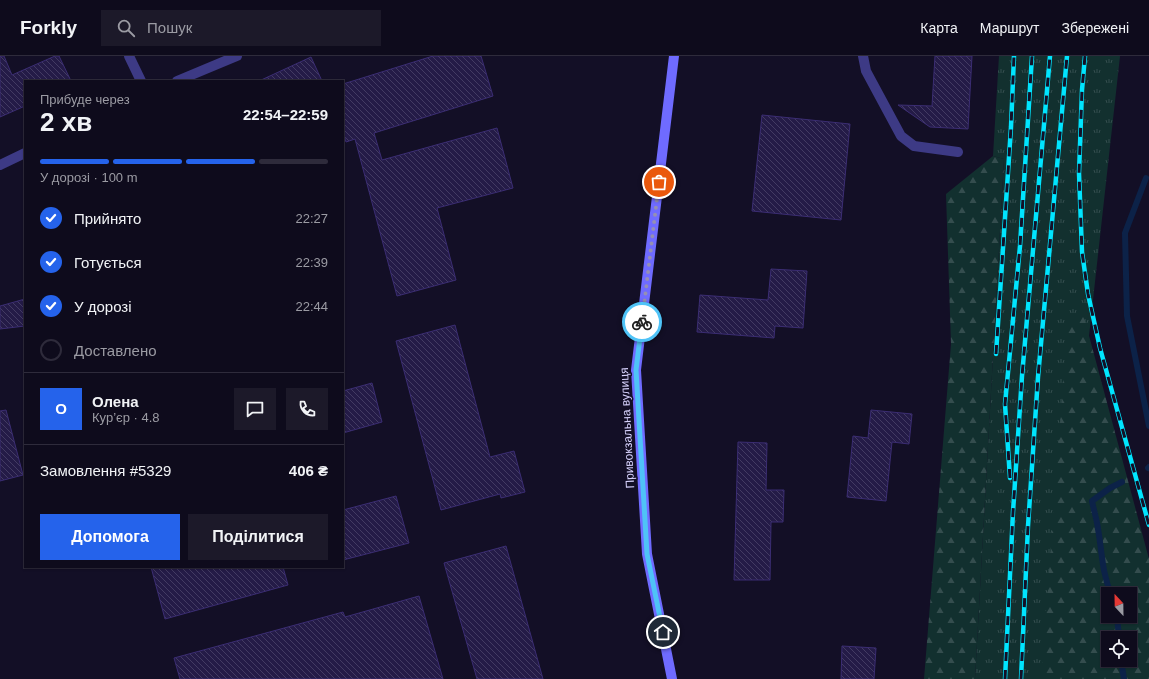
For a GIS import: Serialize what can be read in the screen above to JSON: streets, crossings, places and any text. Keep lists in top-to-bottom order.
{
  "streets": {
    "main road": ["Привокзальна вулиця"]
  },
  "north": "top",
  "page": {
    "header": "Forkly",
    "search": "Пошук",
    "nav": ["Карта", "Маршрут", "Збережені"],
    "heading": ["2 хв", "Прибуде через", "22:54–22:59"],
    "panel": [
      "Олена",
      "Кур’єр · 4.8",
      "Замовлення #5329",
      "406 ₴"
    ],
    "bar": "У дорозі · 100 m",
    "list": [
      ["Прийнято", "22:27"],
      ["Готується", "22:39"],
      ["У дорозі", "22:44"],
      "Доставлено"
    ],
    "round": "О",
    "buttons": ["Допомога", "Поділитися"]
  }
}
